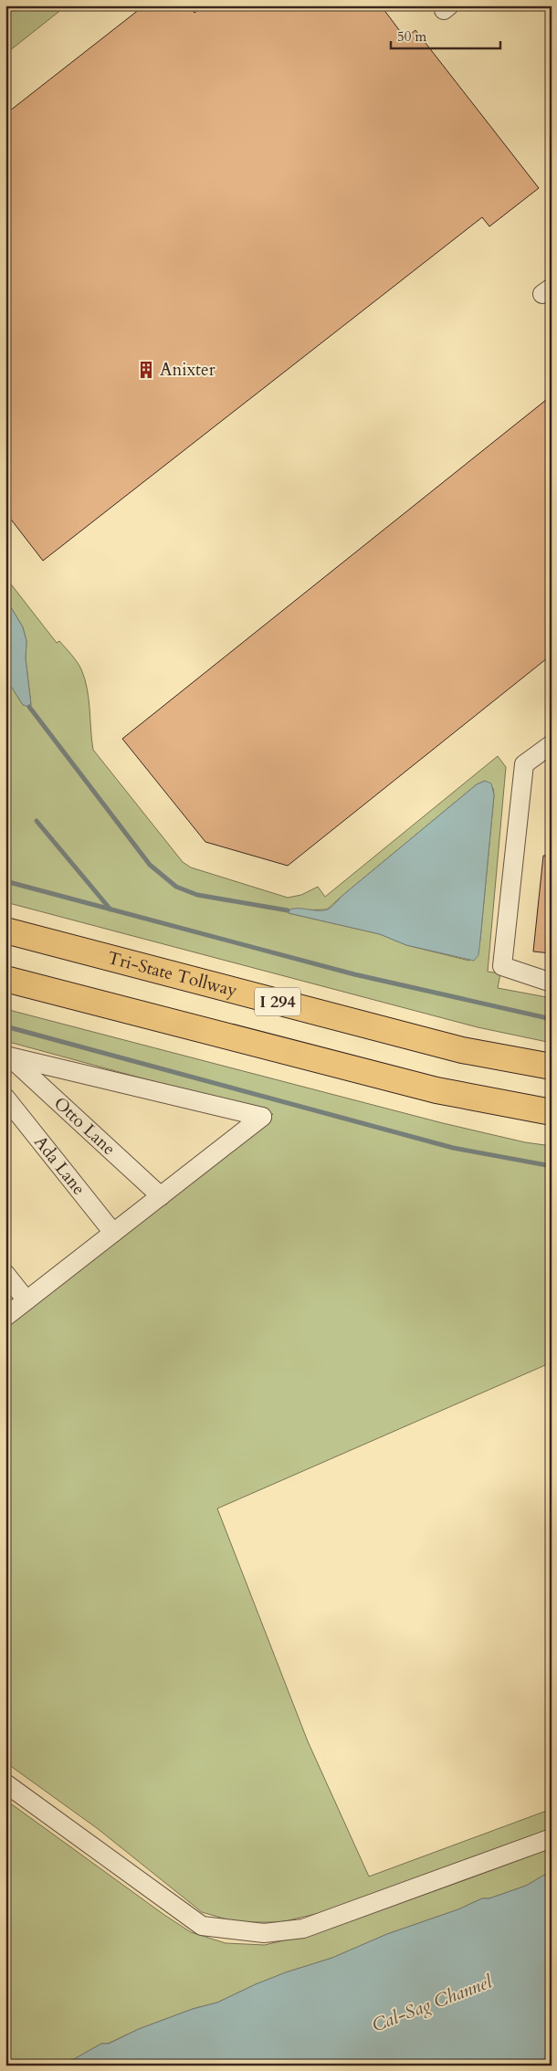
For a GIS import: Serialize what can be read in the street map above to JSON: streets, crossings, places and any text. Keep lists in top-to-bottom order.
{
  "streets": {
    "highway": ["Tri-State Tollway", "I 294"],
    "lane": ["Otto Lane", "Ada Lane"]
  },
  "water": ["Cal-Sag Channel"],
  "places": {
    "building": ["Anixter"]
  },
  "scale_bar": "50 m"
}
